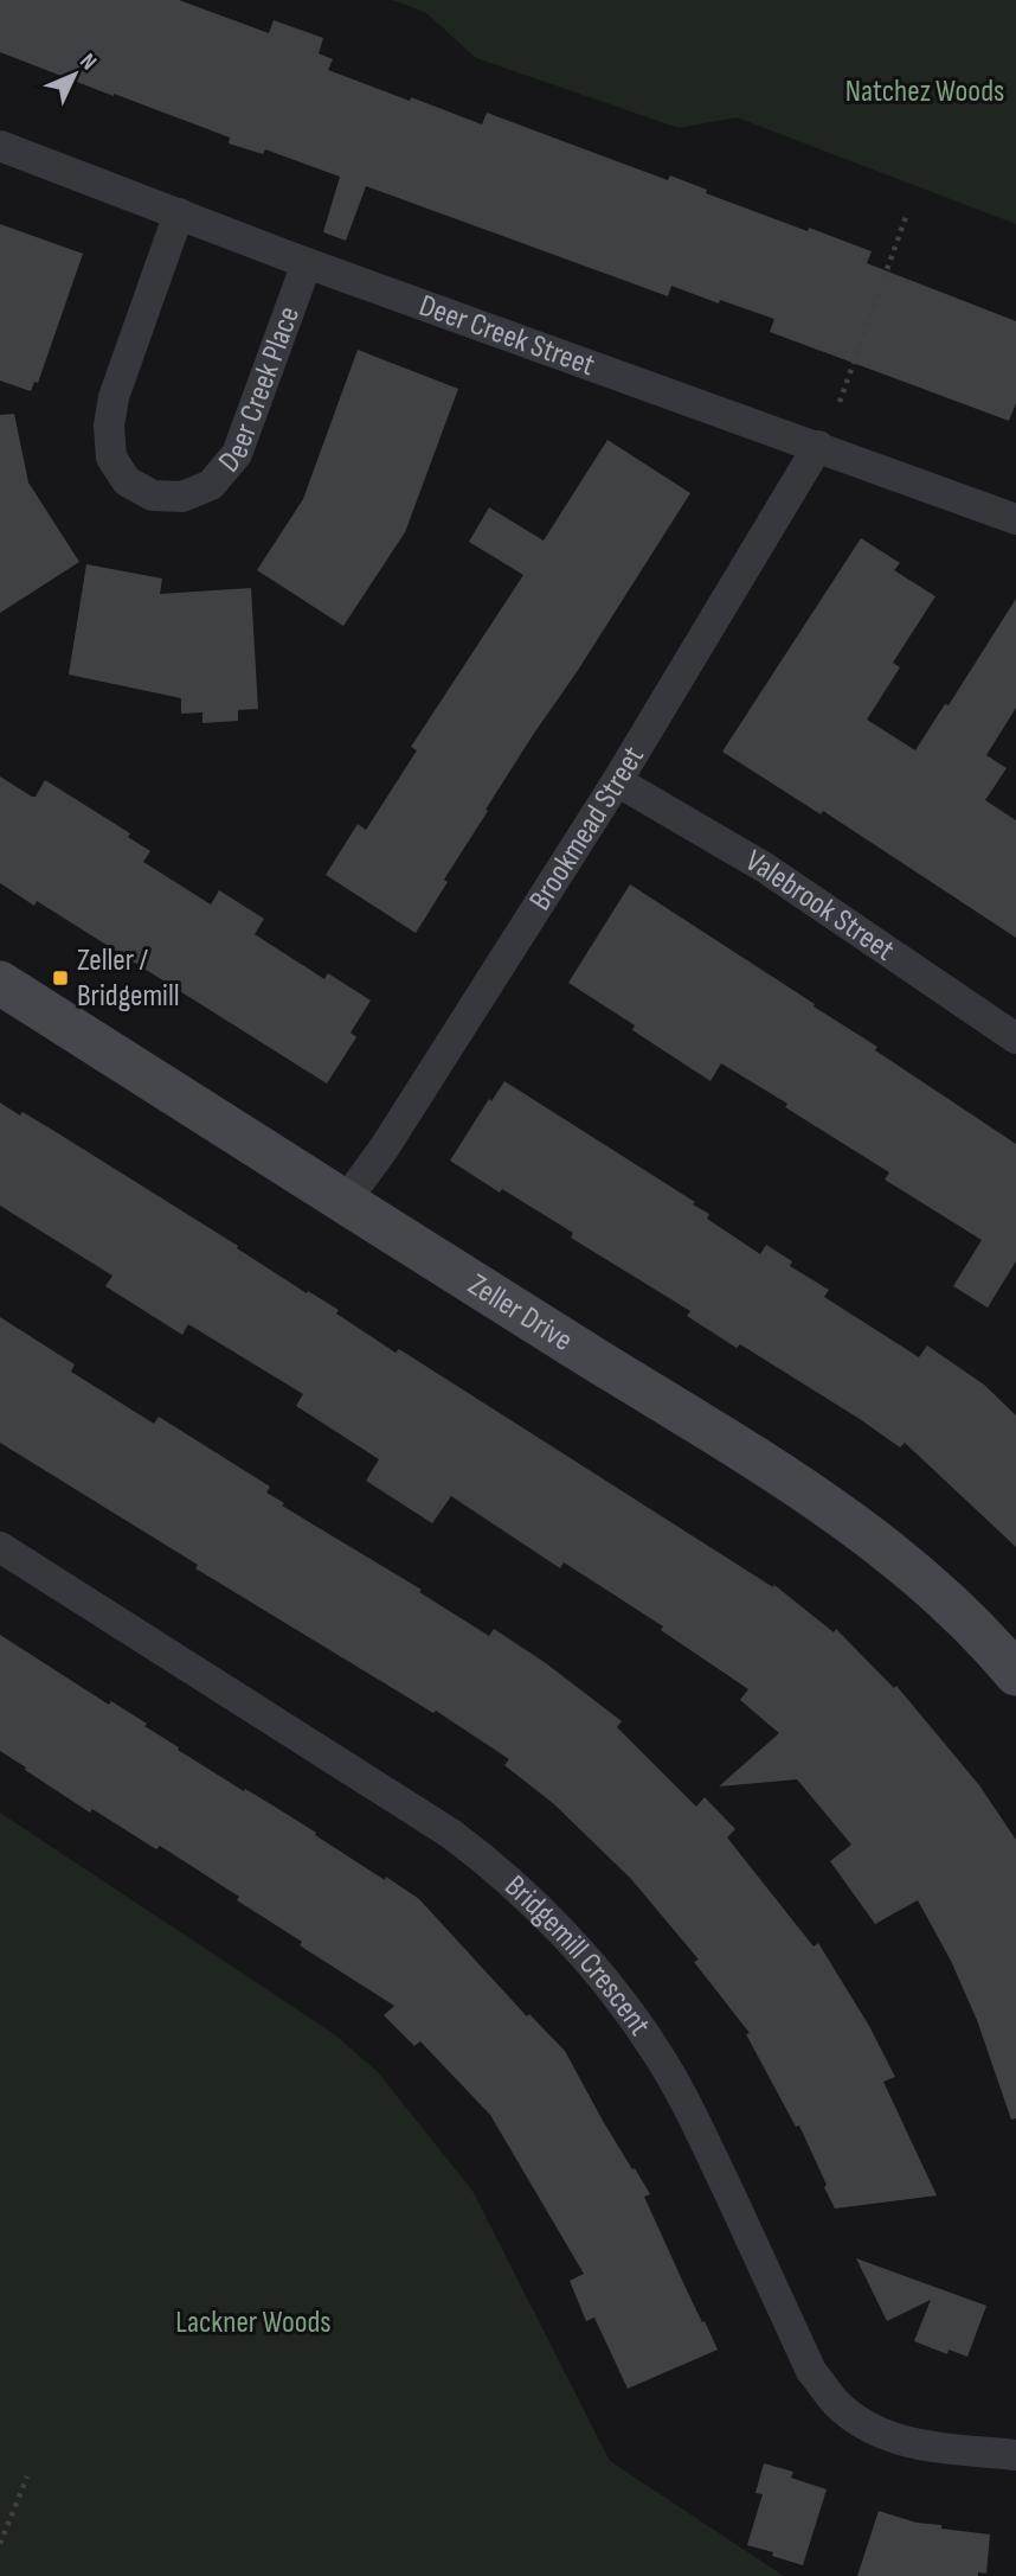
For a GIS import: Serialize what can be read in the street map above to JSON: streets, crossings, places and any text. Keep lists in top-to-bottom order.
{
  "streets": {
    "street": [
      "Deer Creek Street",
      "Deer Creek Place",
      "Brookmead Street",
      "Valebrook Street",
      "Zeller Drive",
      "Bridgemill Crescent"
    ]
  },
  "crossings": [
    ["Deer Creek Street", "Deer Creek Place"],
    ["Deer Creek Street", "Brookmead Street"],
    ["Brookmead Street", "Valebrook Street"],
    ["Brookmead Street", "Zeller Drive"]
  ],
  "parks": ["Natchez Woods", "Lackner Woods"],
  "places": {
    "transit": ["Zeller / Bridgemill"]
  },
  "north": "top right"
}
